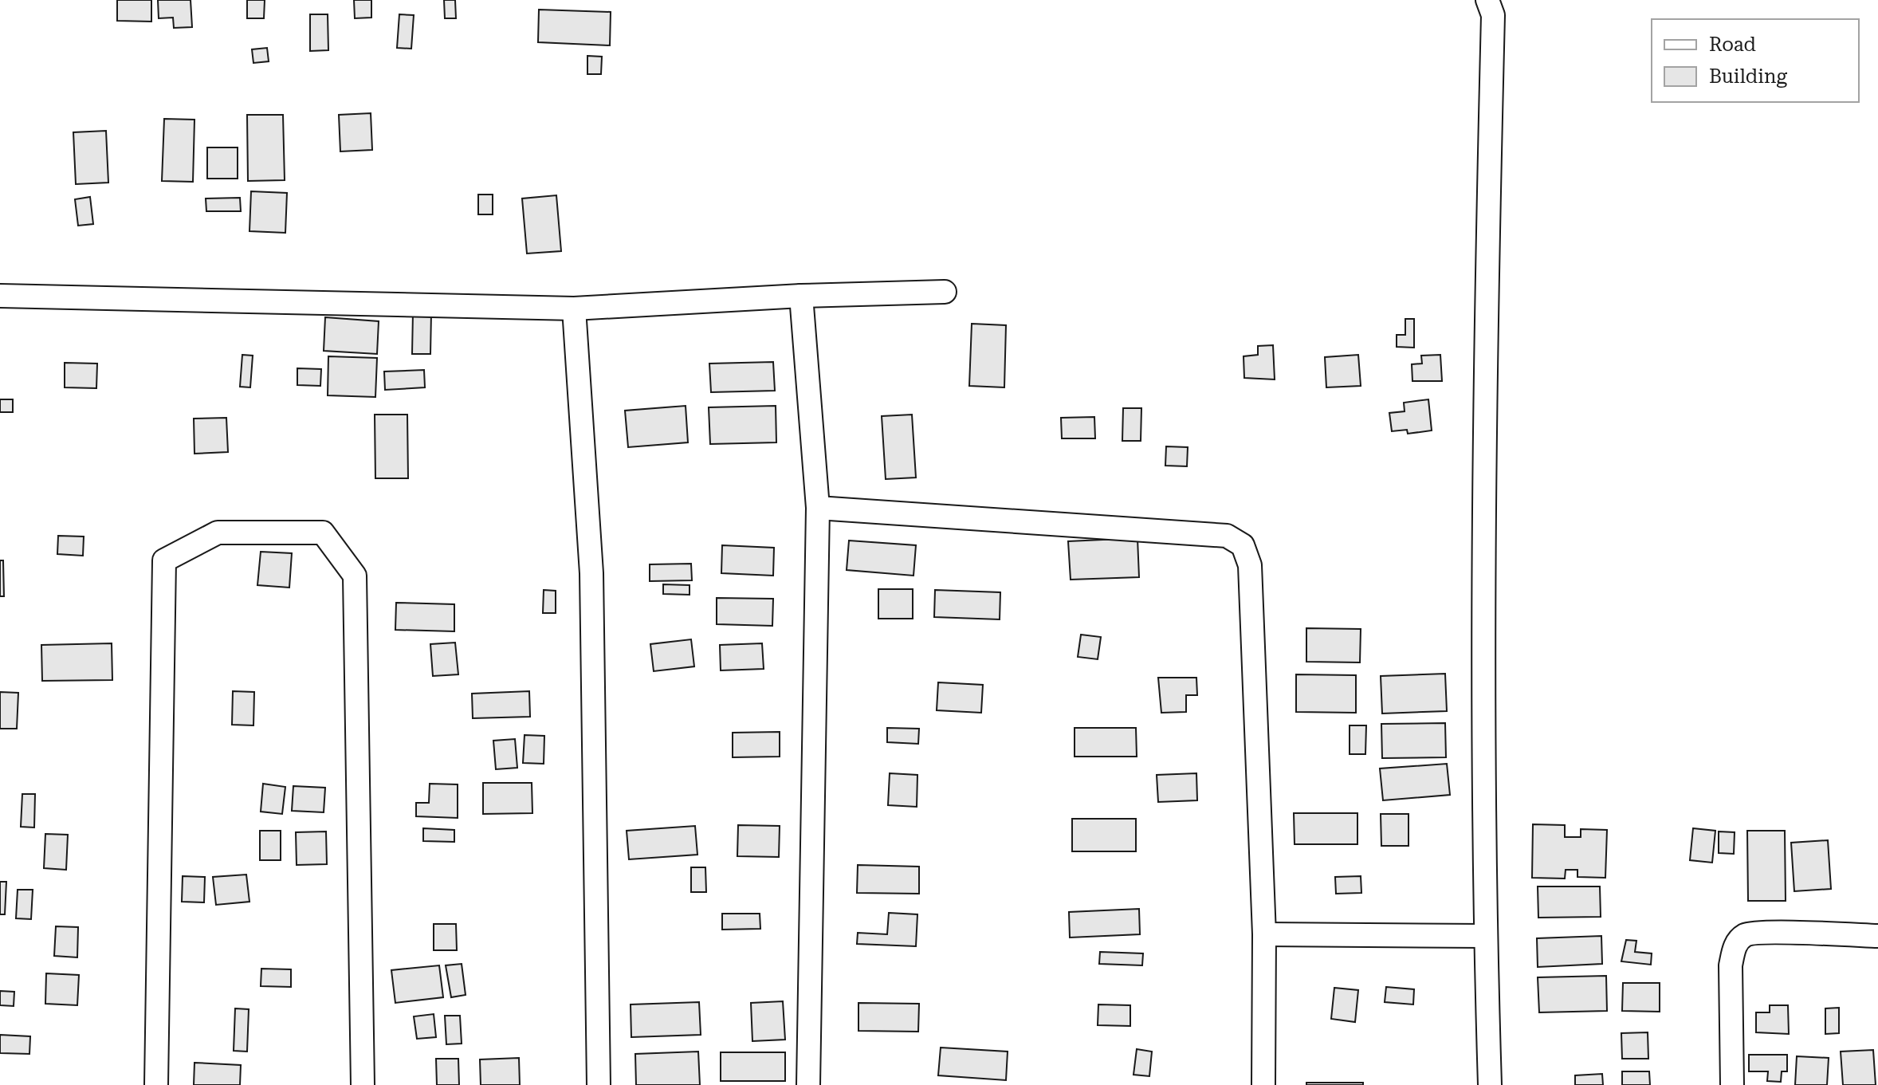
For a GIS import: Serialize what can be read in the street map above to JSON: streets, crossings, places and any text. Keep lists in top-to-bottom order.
{
  "legend": ["Road", "Building"]
}
